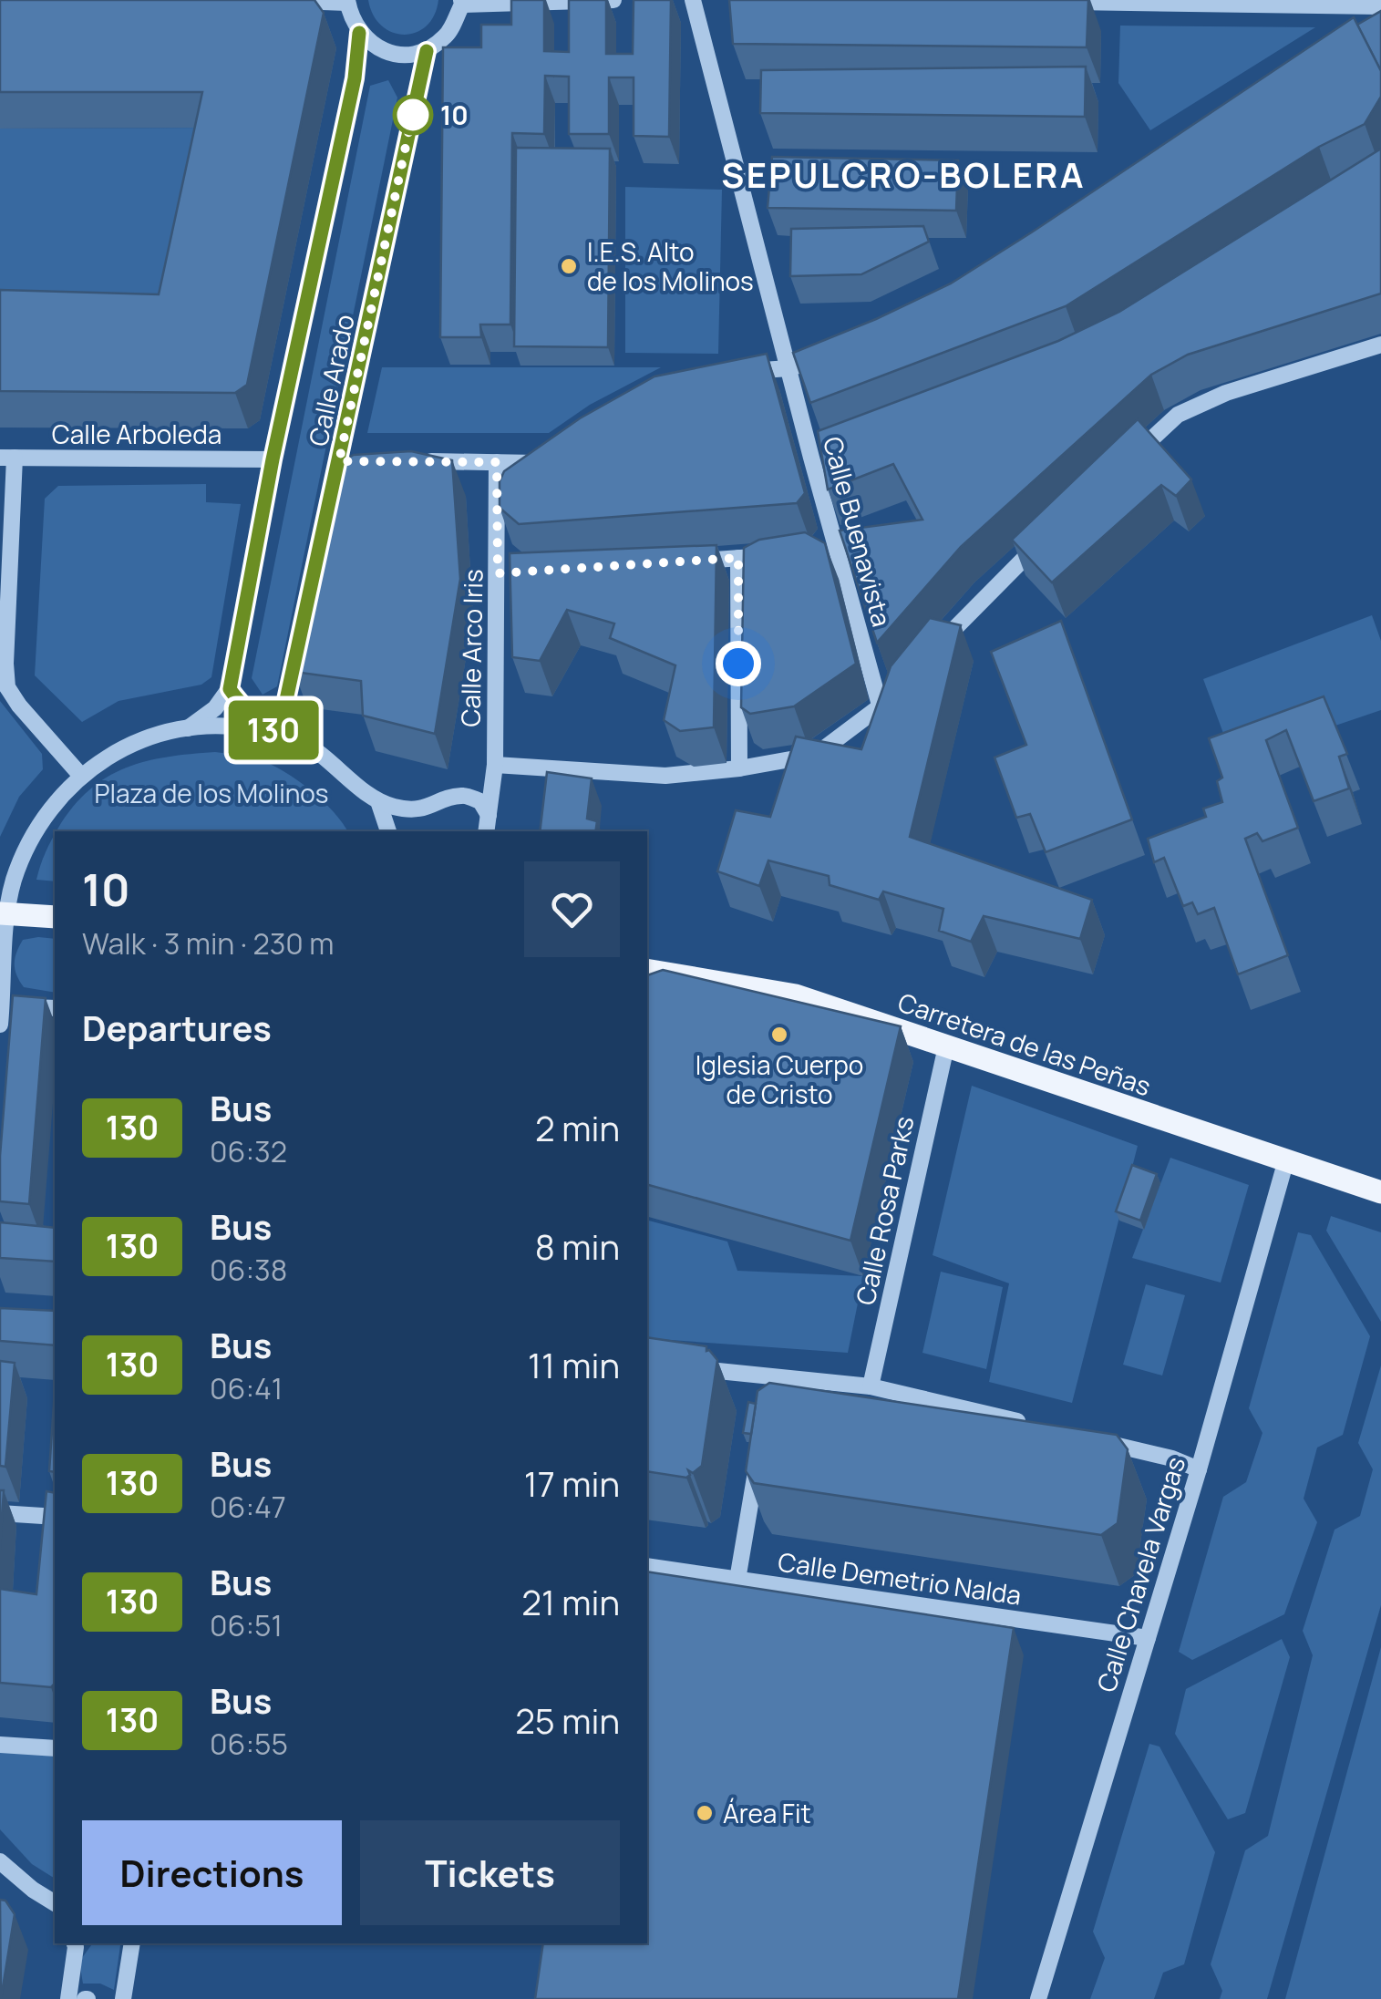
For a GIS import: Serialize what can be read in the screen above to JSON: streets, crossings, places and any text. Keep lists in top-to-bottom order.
{
  "streets": {
    "main road": ["Carretera de las Peñas"],
    "street": [
      "Calle Arado",
      "Calle Arboleda",
      "Calle Buenavista",
      "Calle Arco Iris",
      "Calle Rosa Parks",
      "Calle Chavela Vargas",
      "Calle Demetrio Nalda"
    ]
  },
  "crossings": [
    ["Calle Arado", "Calle Arboleda"],
    ["Carretera de las Peñas", "Calle Rosa Parks"],
    ["Carretera de las Peñas", "Calle Chavela Vargas"],
    ["Calle Chavela Vargas", "Calle Demetrio Nalda"]
  ],
  "districts": ["SEPULCRO-BOLERA"],
  "parks": ["Plaza de los Molinos"],
  "places": [
    "10",
    "I.E.S. Alto de los Molinos",
    "Iglesia Cuerpo de Cristo",
    "Área Fit"
  ],
  "lines": ["bus line 130"],
  "page": {
    "on_map": "130",
    "heading": [
      ["10", "Walk · 3 min · 230 m"],
      "Departures"
    ],
    "list": [
      {
        "mark": "130",
        "name": "Bus",
        "note": "06:32",
        "value": "2 min"
      },
      {
        "mark": "130",
        "name": "Bus",
        "note": "06:38",
        "value": "8 min"
      },
      {
        "mark": "130",
        "name": "Bus",
        "note": "06:41",
        "value": "11 min"
      },
      {
        "mark": "130",
        "name": "Bus",
        "note": "06:47",
        "value": "17 min"
      },
      {
        "mark": "130",
        "name": "Bus",
        "note": "06:51",
        "value": "21 min"
      },
      {
        "mark": "130",
        "name": "Bus",
        "note": "06:55",
        "value": "25 min"
      }
    ],
    "buttons": ["Directions", "Tickets"]
  }
}
